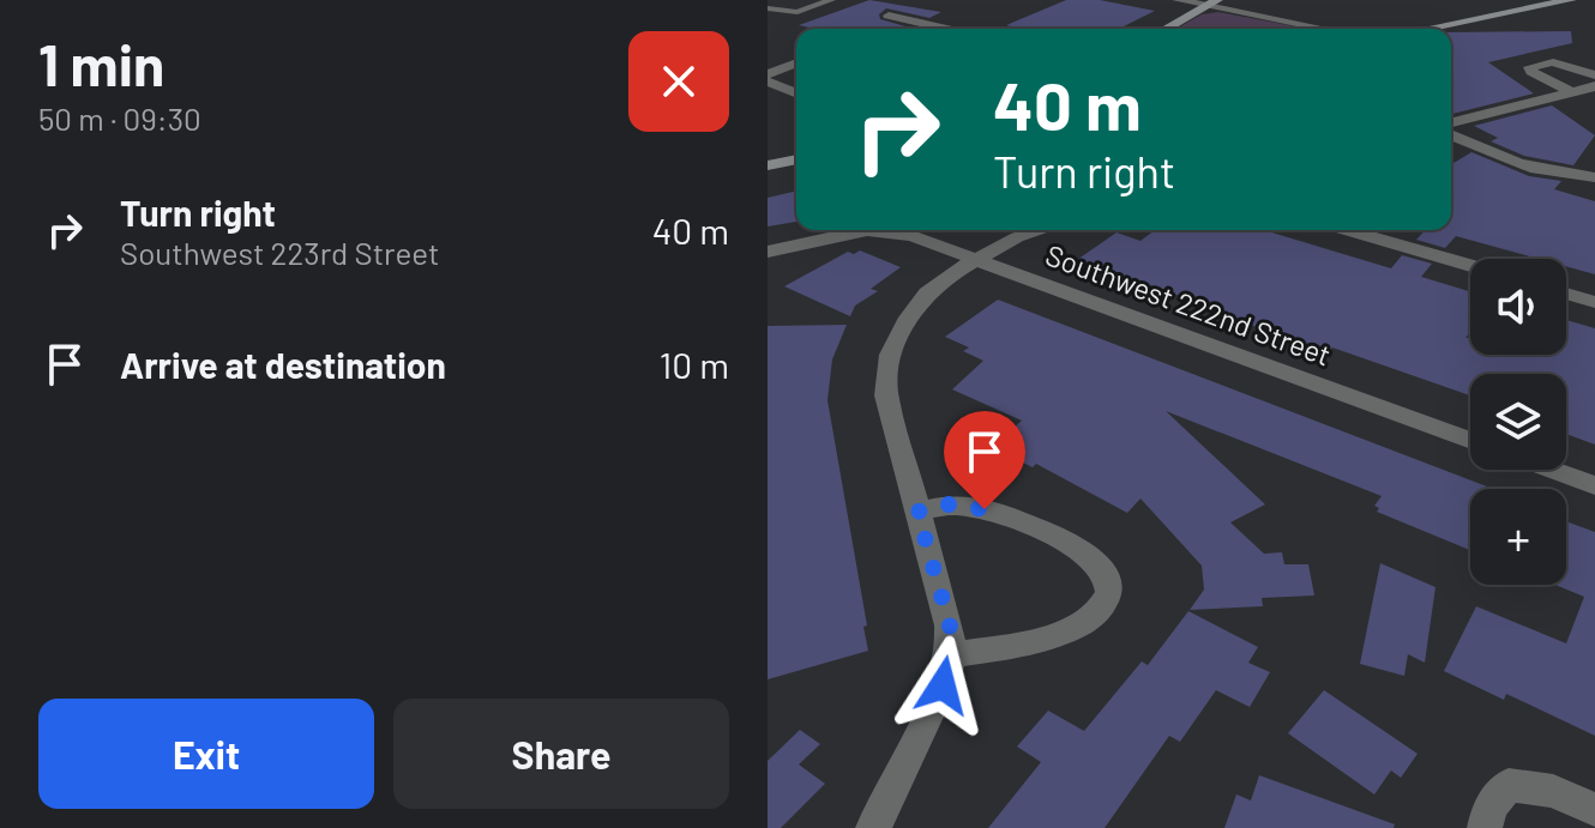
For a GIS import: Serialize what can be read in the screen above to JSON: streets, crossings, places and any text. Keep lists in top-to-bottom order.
{
  "streets": {
    "street": ["Southwest 222nd Street"]
  },
  "page": {
    "heading": ["1 min", "50 m · 09:30"],
    "turn": ["40 m", "Turn right"],
    "list": [
      {
        "name": "Turn right",
        "note": "Southwest 223rd Street",
        "value": "40 m"
      },
      {
        "name": "Arrive at destination",
        "value": "10 m"
      }
    ],
    "map_buttons": "+",
    "buttons": ["Exit", "Share"]
  }
}
